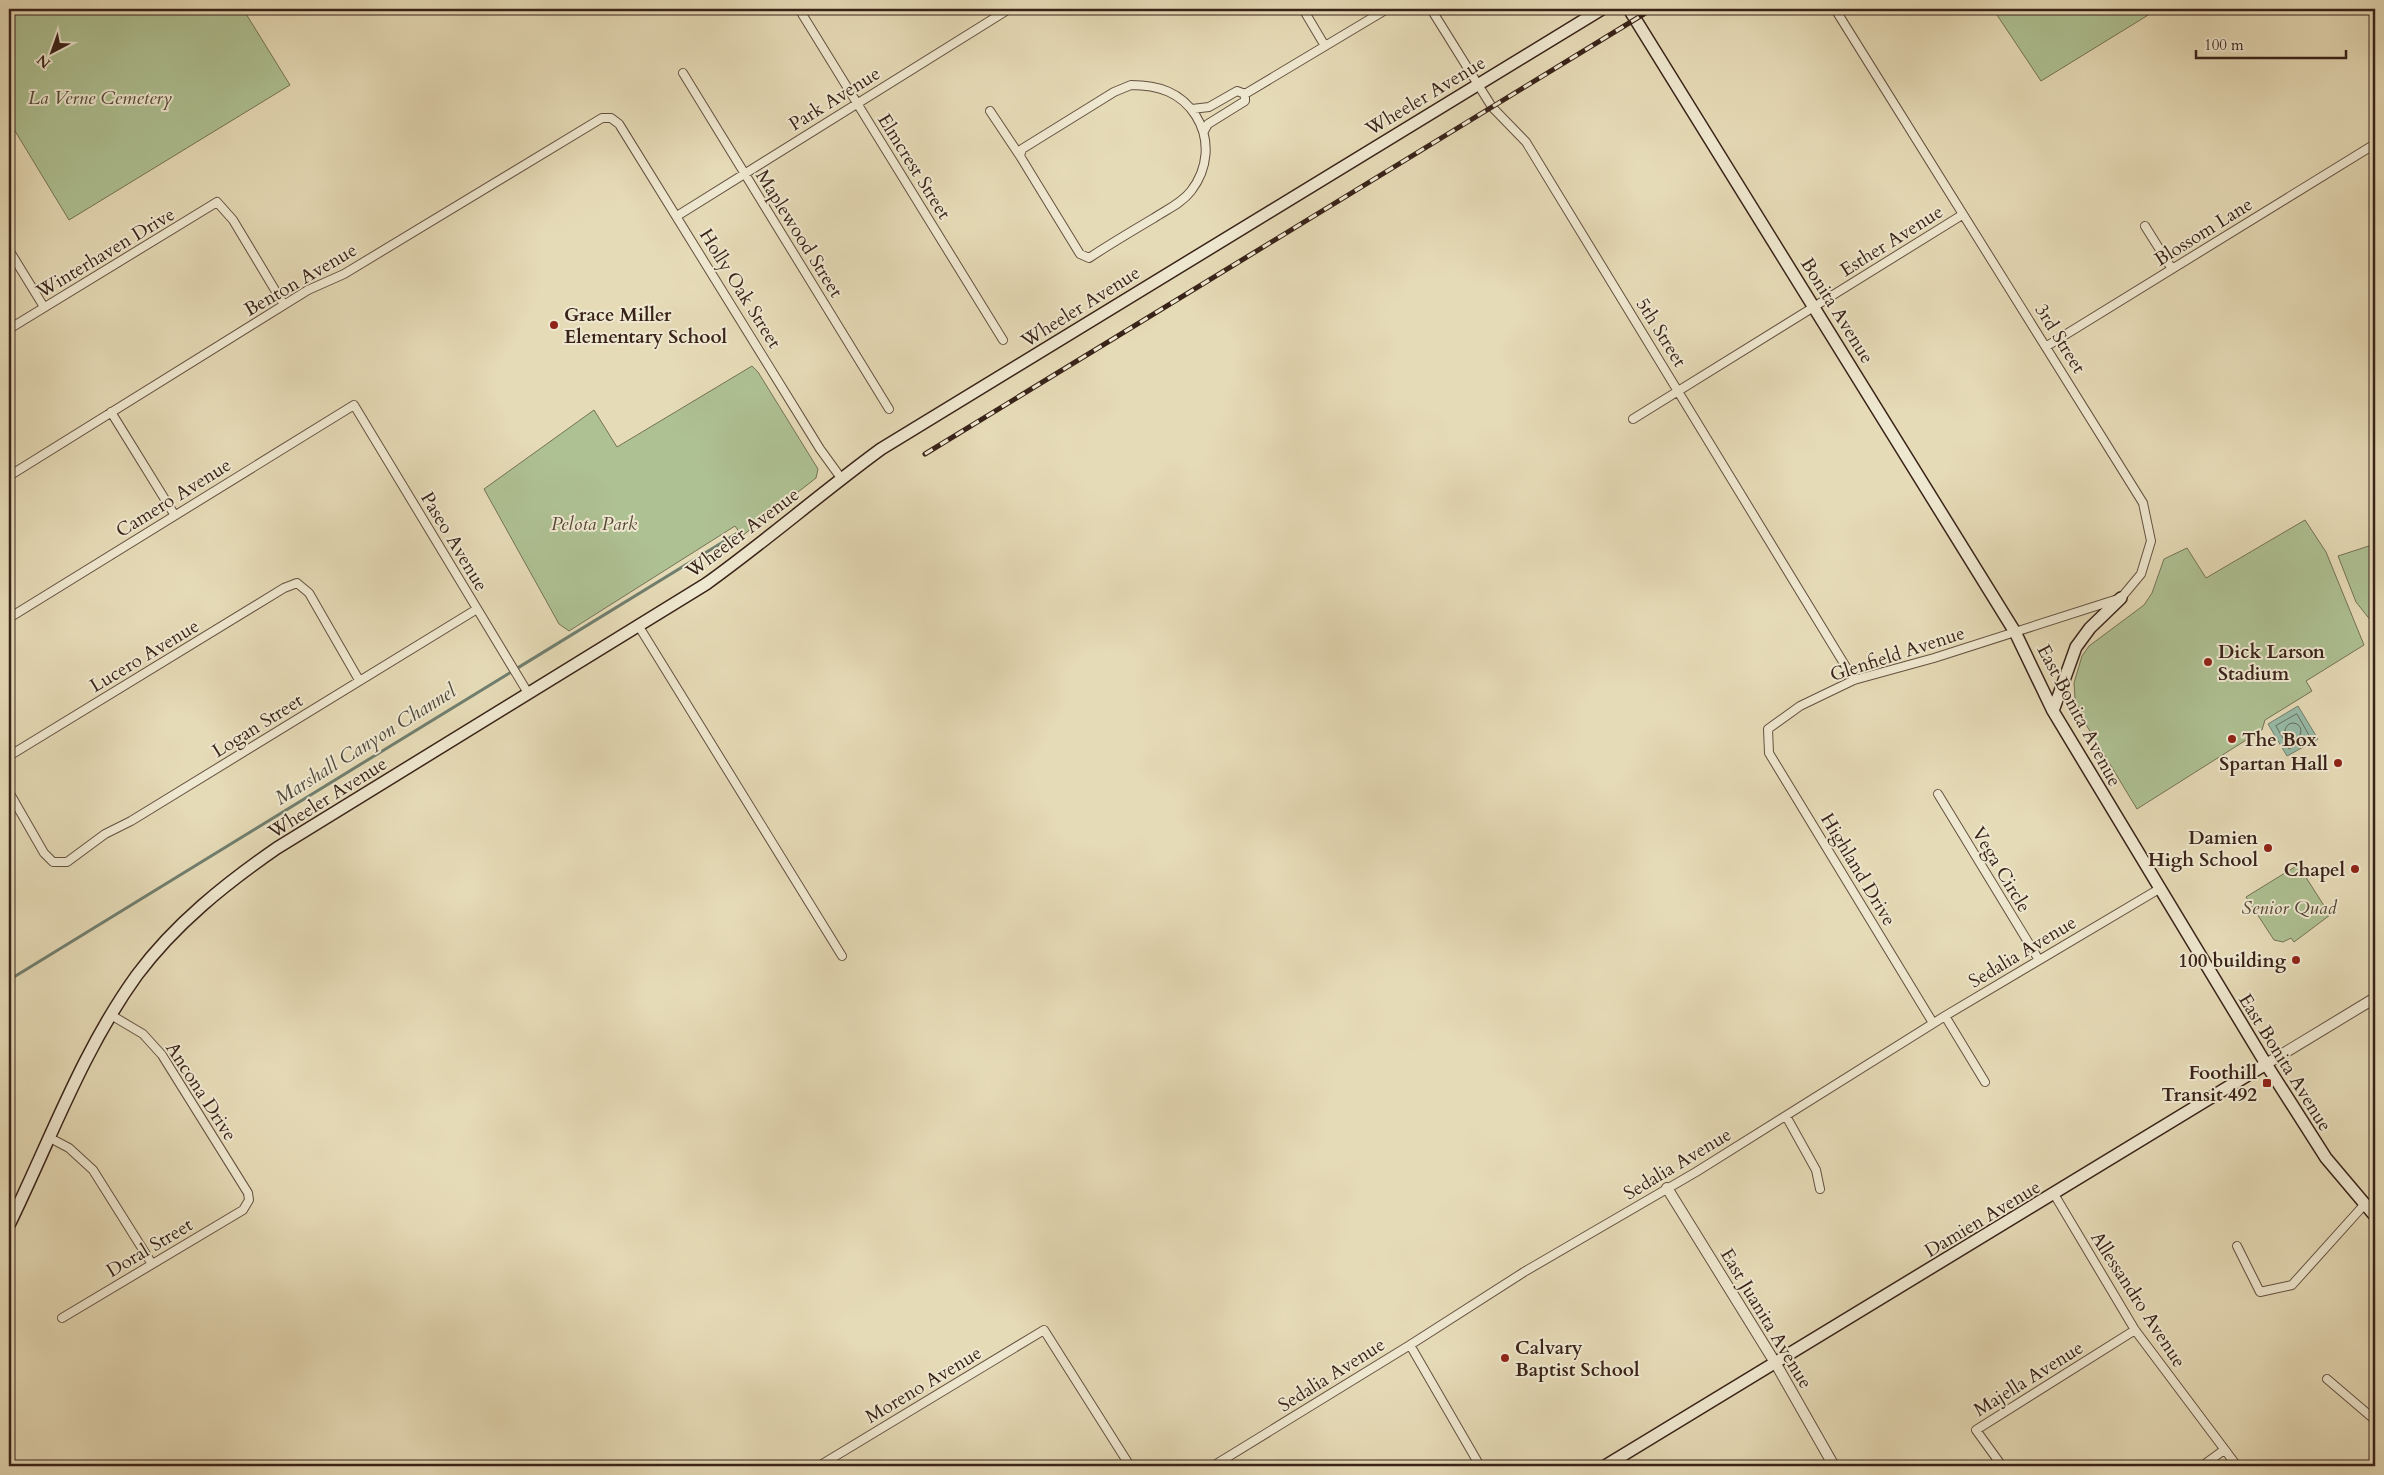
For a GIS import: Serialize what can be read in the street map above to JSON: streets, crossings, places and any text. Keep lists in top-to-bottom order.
{
  "streets": {
    "main road": [
      "Wheeler Avenue",
      "Bonita Avenue",
      "East Bonita Avenue",
      "Damien Avenue"
    ],
    "street": [
      "Park Avenue",
      "Elmcrest Street",
      "Blossom Lane",
      "Maplewood Street",
      "Esther Avenue",
      "Winterhaven Drive",
      "Benton Avenue",
      "Holly Oak Street",
      "5th Street",
      "3rd Street",
      "Camero Avenue",
      "Paseo Avenue",
      "Glenfield Avenue",
      "Lucero Avenue",
      "Logan Street",
      "Highland Drive",
      "Vega Circle",
      "Sedalia Avenue",
      "Ancona Drive",
      "Doral Street",
      "Allessandro Avenue",
      "East Juanita Avenue",
      "Majella Avenue",
      "Moreno Avenue"
    ]
  },
  "crossings": [
    ["Wheeler Avenue", "Holly Oak Street"],
    ["Wheeler Avenue", "5th Street"],
    ["Wheeler Avenue", "Paseo Avenue"],
    ["Wheeler Avenue", "Ancona Drive"],
    ["Park Avenue", "Elmcrest Street"],
    ["Park Avenue", "Maplewood Street"],
    ["Park Avenue", "Holly Oak Street"],
    ["Blossom Lane", "3rd Street"],
    ["Esther Avenue", "Bonita Avenue"],
    ["Esther Avenue", "5th Street"],
    ["Esther Avenue", "3rd Street"],
    ["Winterhaven Drive", "Benton Avenue"],
    ["Benton Avenue", "Holly Oak Street"],
    ["Bonita Avenue", "Glenfield Avenue"],
    ["Bonita Avenue", "East Bonita Avenue"],
    ["5th Street", "Glenfield Avenue"],
    ["Camero Avenue", "Paseo Avenue"],
    ["Paseo Avenue", "Logan Street"],
    ["Glenfield Avenue", "East Bonita Avenue"],
    ["Glenfield Avenue", "Highland Drive"],
    ["Lucero Avenue", "Logan Street"],
    ["East Bonita Avenue", "Sedalia Avenue"],
    ["East Bonita Avenue", "Damien Avenue"],
    ["Highland Drive", "Sedalia Avenue"],
    ["Vega Circle", "Sedalia Avenue"],
    ["Sedalia Avenue", "East Juanita Avenue"],
    ["Ancona Drive", "Doral Street"],
    ["Damien Avenue", "Allessandro Avenue"],
    ["Damien Avenue", "East Juanita Avenue"],
    ["Allessandro Avenue", "Majella Avenue"]
  ],
  "water": ["Marshall Canyon Channel"],
  "parks": ["La Verne Cemetery", "Pelota Park", "Senior Quad"],
  "places": {
    "other": [
      "Grace Miller Elementary School",
      "Dick Larson Stadium",
      "The Box",
      "Spartan Hall",
      "Damien High School",
      "Chapel",
      "100 building",
      "Calvary Baptist School"
    ],
    "transit": ["Foothill Transit 492"]
  },
  "scale_bar": "100 m",
  "north": "bottom left"
}
